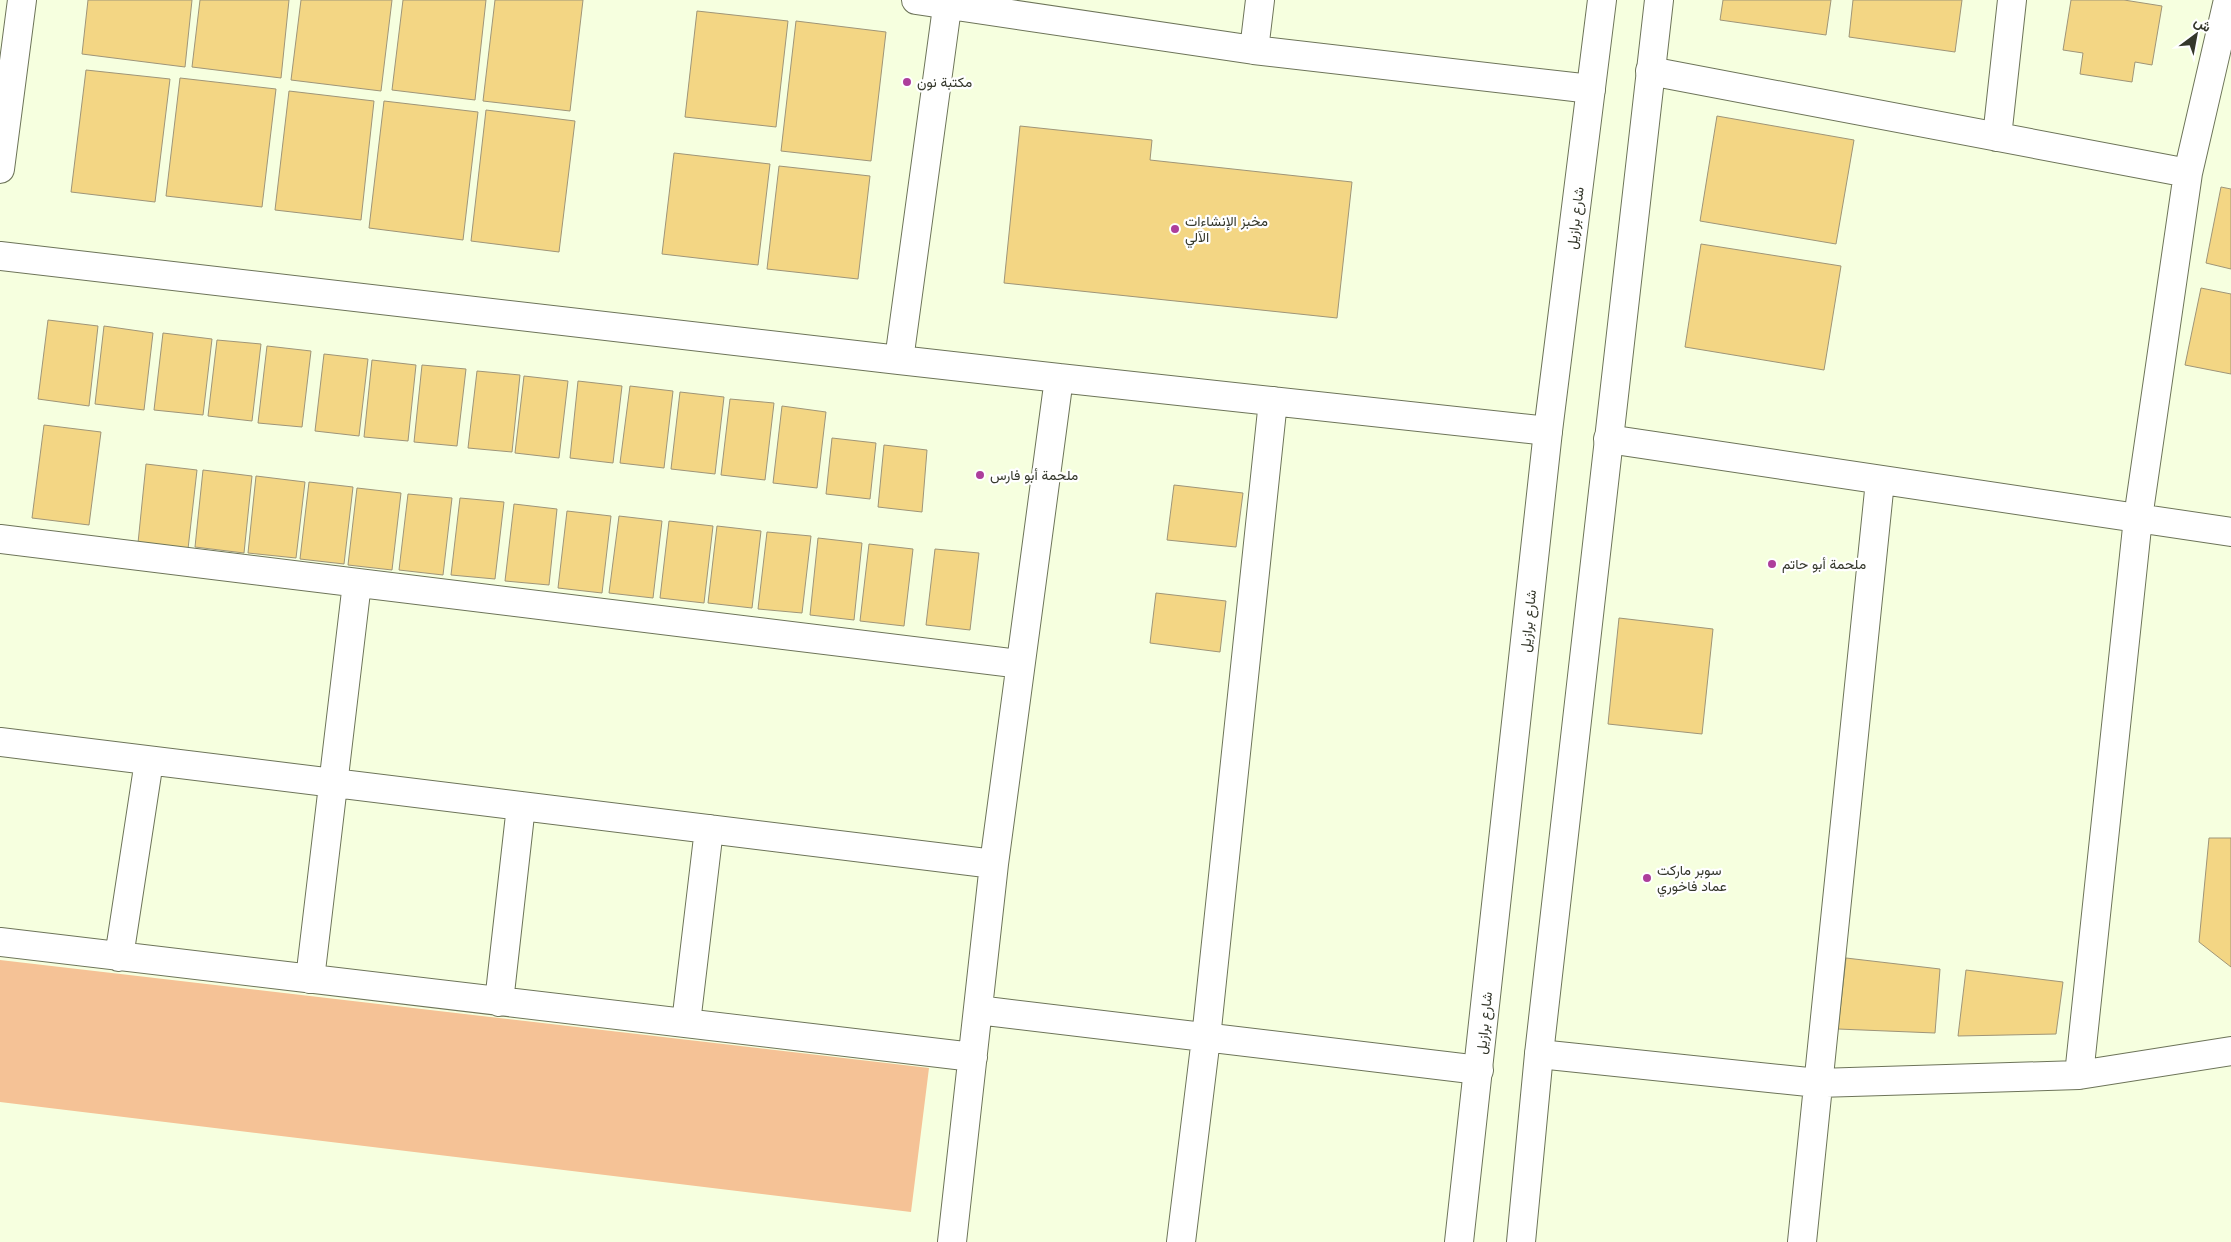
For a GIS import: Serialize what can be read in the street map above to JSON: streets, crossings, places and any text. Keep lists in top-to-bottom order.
{
  "streets": {
    "main road": ["شارع برازيل"]
  },
  "places": [
    "مكتبة نون",
    "مخبز الإنشاءات الآلي",
    "ملحمة أبو فارس",
    "ملحمة أبو حاتم",
    "سوبر ماركت عماد فاخوري"
  ],
  "north": "top right"
}
